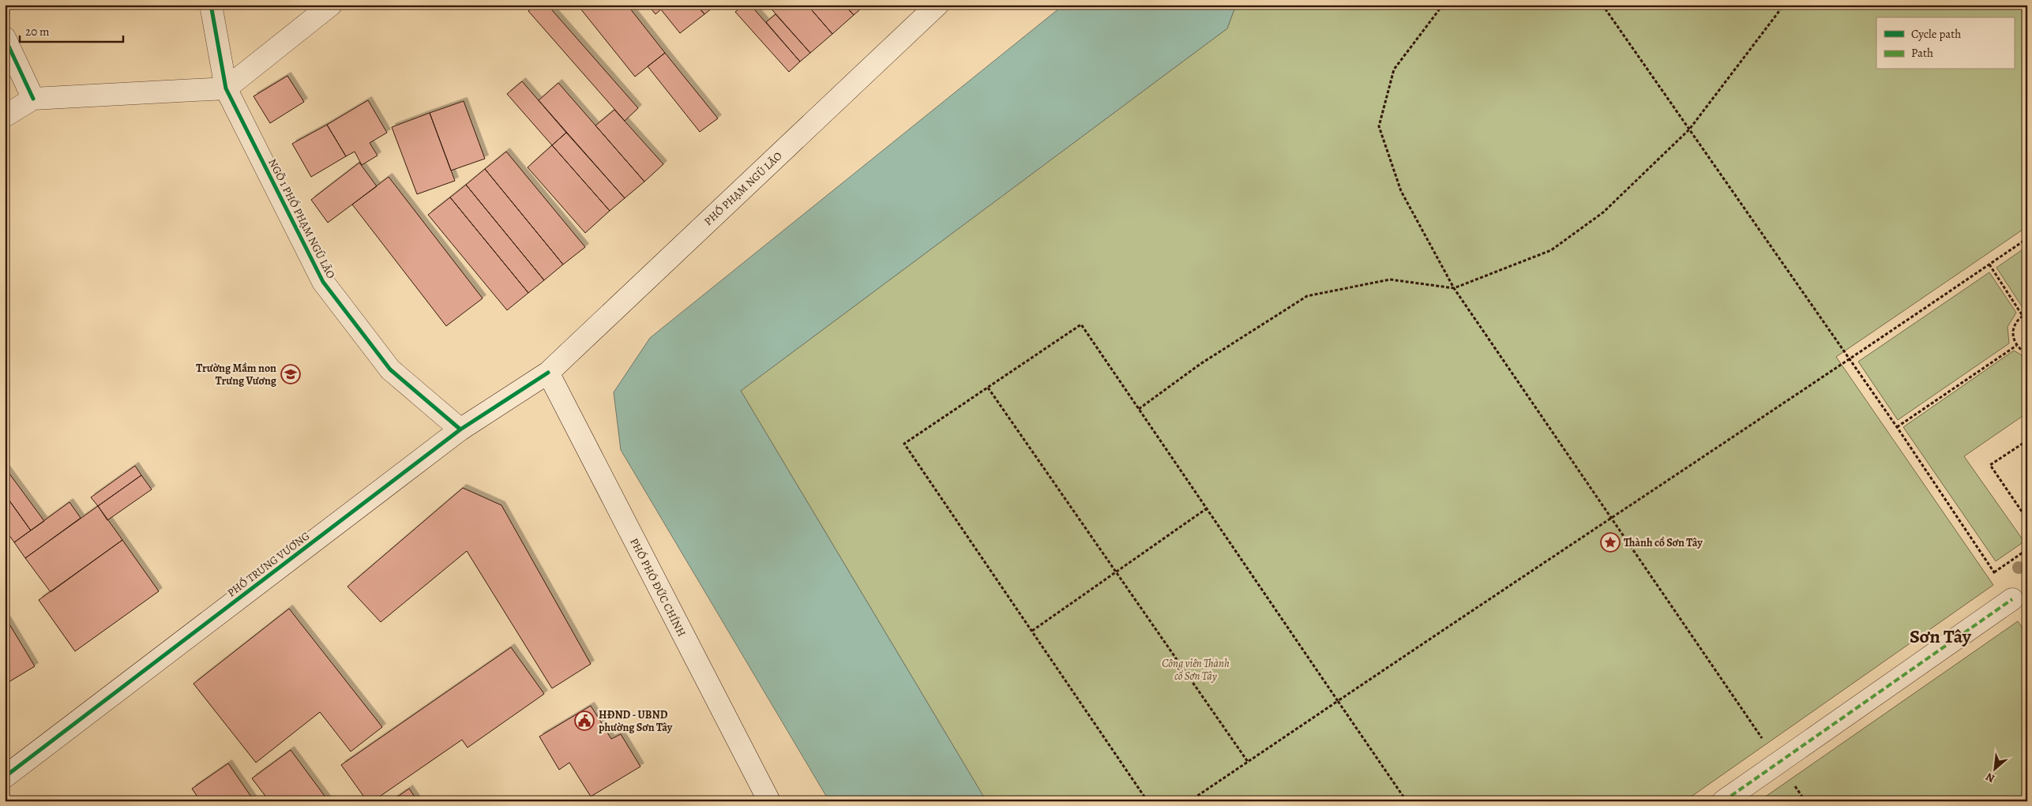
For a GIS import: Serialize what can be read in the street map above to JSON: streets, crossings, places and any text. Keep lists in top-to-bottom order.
{
  "streets": {
    "street": [
      "PHỐ PHẠM NGŨ LÃO",
      "NGÕ 1 PHỐ PHẠM NGŨ LÃO",
      "PHỐ TRƯNG VƯƠNG",
      "PHỐ PHÓ ĐỨC CHÍNH"
    ]
  },
  "crossings": [
    ["PHỐ PHẠM NGŨ LÃO", "PHỐ TRƯNG VƯƠNG"],
    ["PHỐ PHẠM NGŨ LÃO", "PHỐ PHÓ ĐỨC CHÍNH"],
    ["NGÕ 1 PHỐ PHẠM NGŨ LÃO", "PHỐ TRƯNG VƯƠNG"],
    ["PHỐ TRƯNG VƯƠNG", "PHỐ PHÓ ĐỨC CHÍNH"]
  ],
  "districts": ["Sơn Tây"],
  "parks": ["Công viên Thành cổ Sơn Tây"],
  "places": {
    "school or university": ["Trường Mầm non Trưng Vương"],
    "place": ["Thành cổ Sơn Tây"],
    "public building": ["HĐND - UBND phường Sơn Tây"]
  },
  "legend": ["Cycle path", "Path"],
  "scale_bar": "20 m",
  "north": "bottom left"
}
